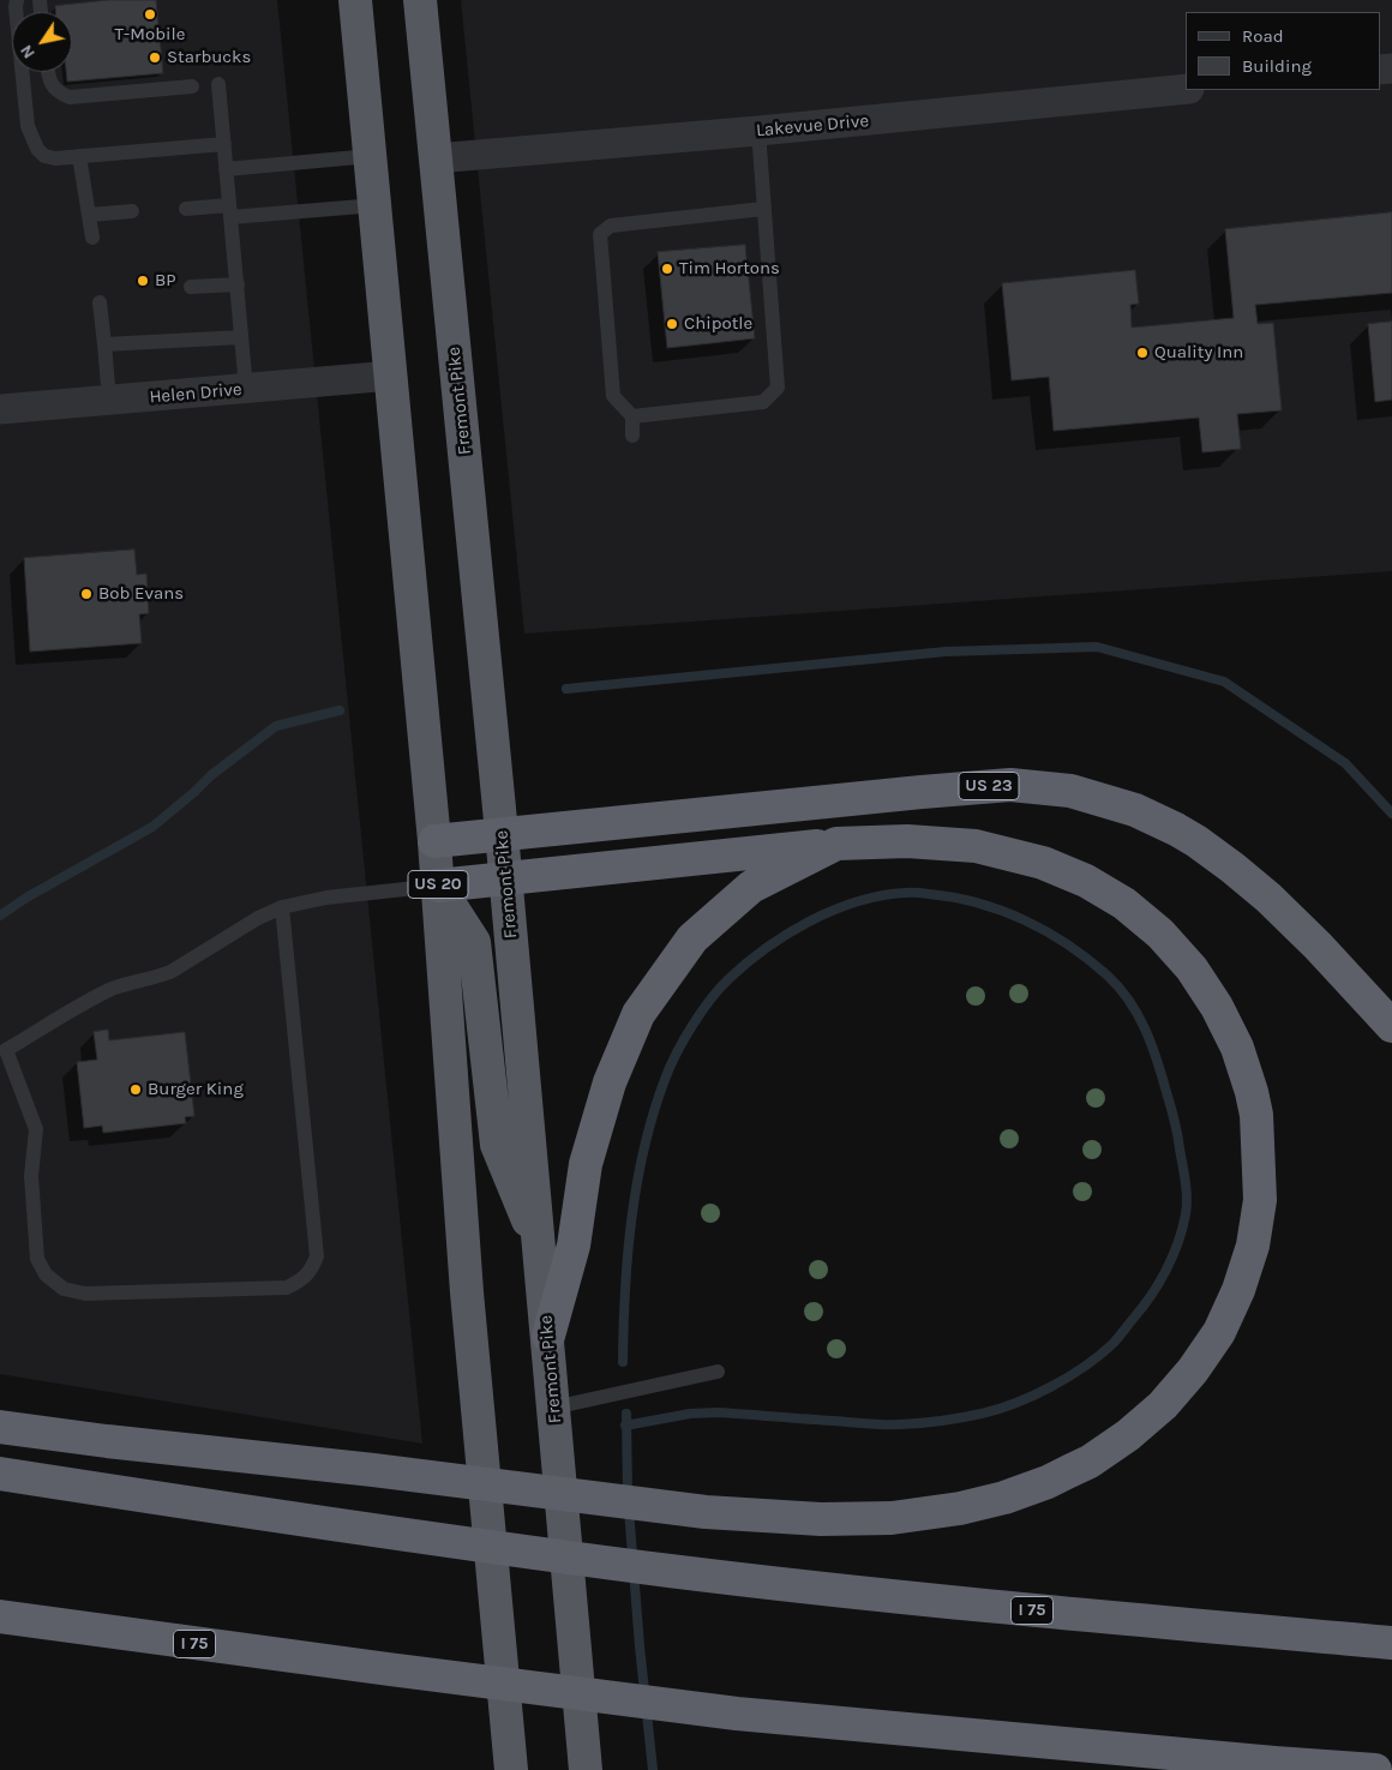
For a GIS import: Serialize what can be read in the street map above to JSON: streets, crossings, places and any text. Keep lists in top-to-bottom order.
{
  "streets": {
    "highway": [
      "Fremont Pike",
      "US 23",
      "US 20",
      "I 75"
    ],
    "street": ["Lakevue Drive", "Helen Drive"]
  },
  "crossings": [
    ["Lakevue Drive", "Fremont Pike"],
    ["Helen Drive", "US 20"],
    ["Fremont Pike", "US 23"]
  ],
  "places": [
    "T-Mobile",
    "Starbucks",
    "Tim Hortons",
    "BP",
    "Chipotle",
    "Quality Inn",
    "Bob Evans",
    "Burger King"
  ],
  "legend": ["Road", "Building"],
  "north": "bottom left"
}
